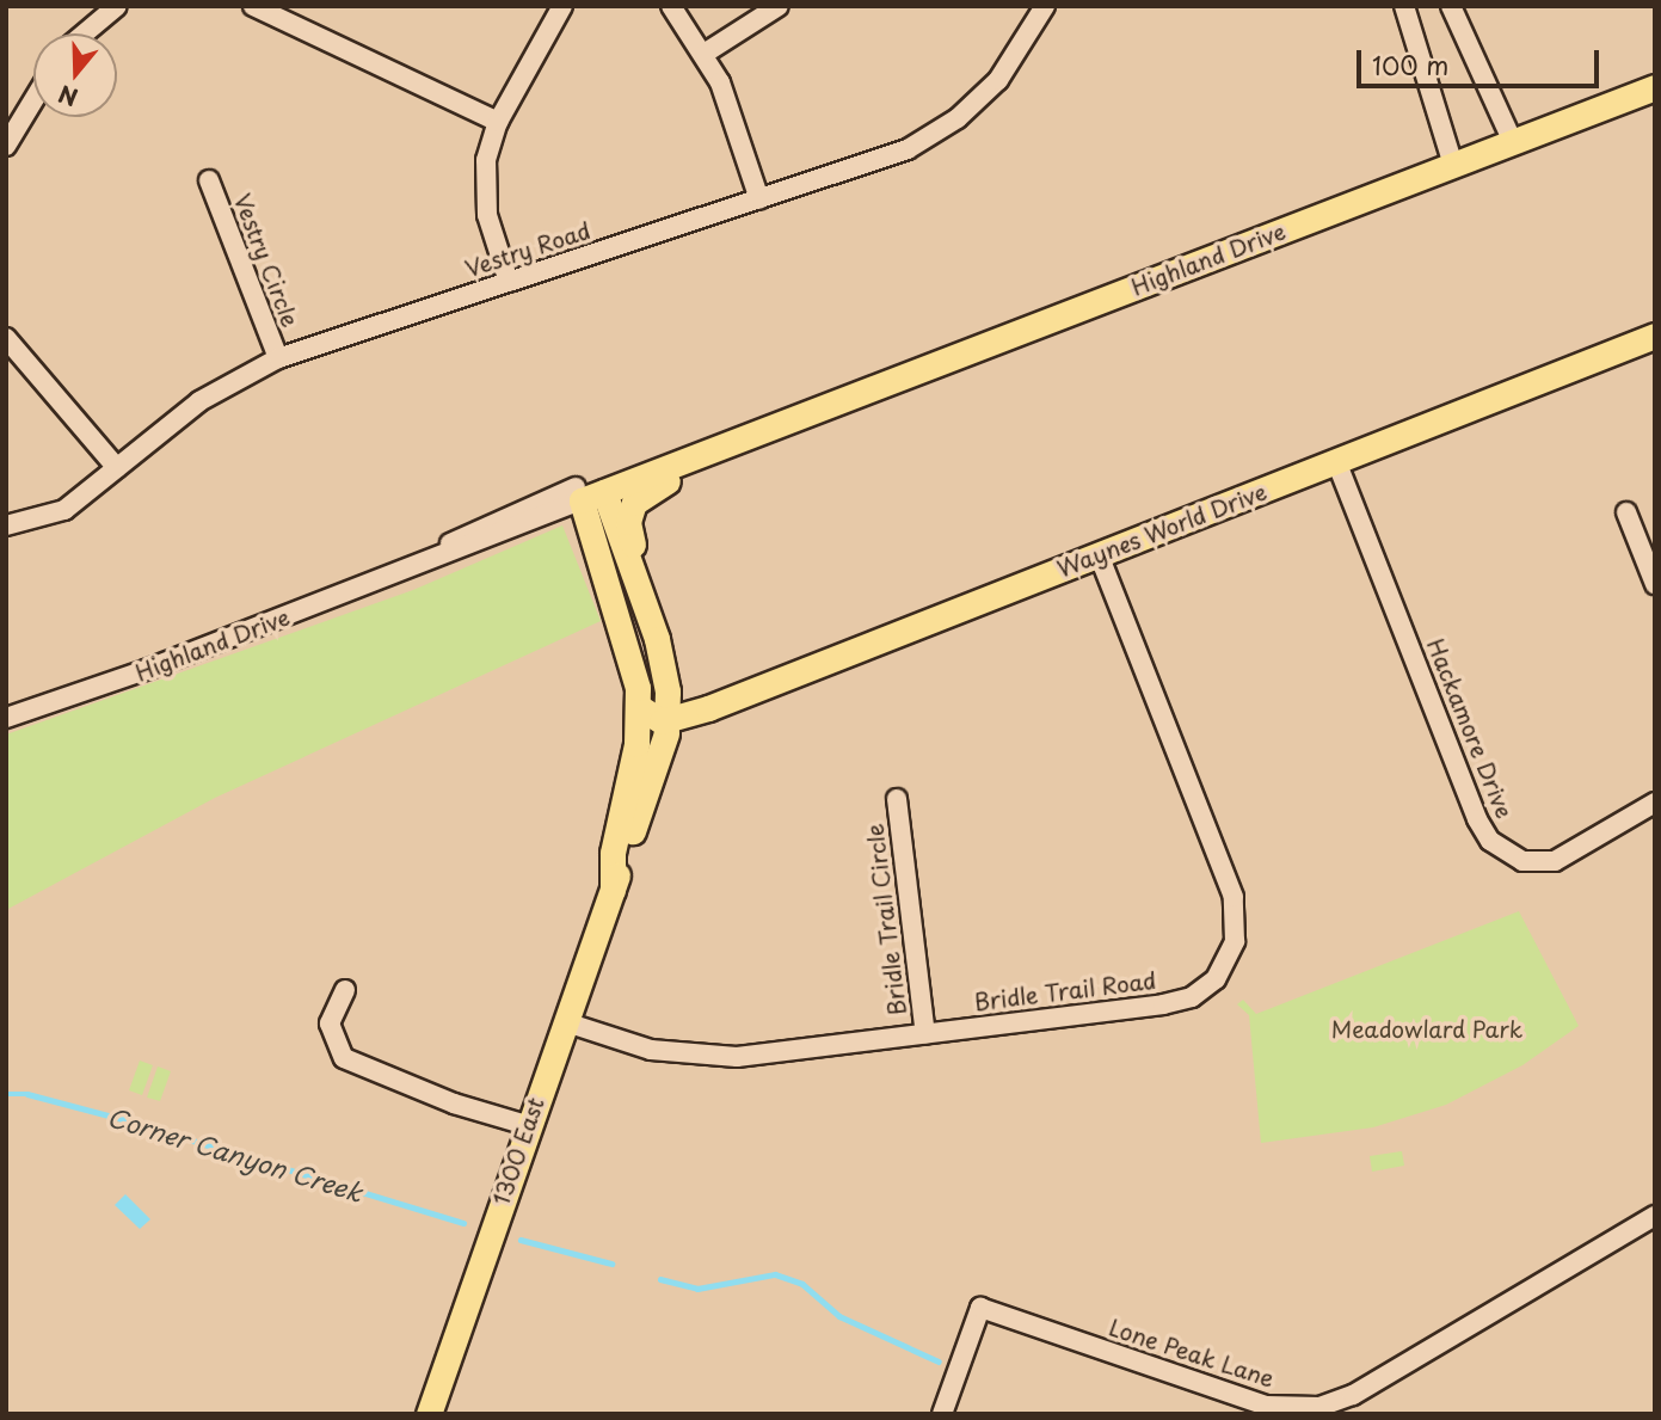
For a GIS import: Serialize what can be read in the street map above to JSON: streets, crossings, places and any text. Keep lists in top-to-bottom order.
{
  "streets": {
    "main road": ["Highland Drive", "Waynes World Drive", "1300 East"],
    "street": [
      "Vestry Road",
      "Vestry Circle",
      "Hackamore Drive",
      "Bridle Trail Circle",
      "Bridle Trail Road",
      "Lone Peak Lane"
    ]
  },
  "crossings": [
    ["Vestry Road", "Vestry Circle"],
    ["Highland Drive", "1300 East"],
    ["Waynes World Drive", "Hackamore Drive"],
    ["Waynes World Drive", "Bridle Trail Road"],
    ["Waynes World Drive", "1300 East"],
    ["Bridle Trail Circle", "Bridle Trail Road"],
    ["Bridle Trail Road", "1300 East"]
  ],
  "water": ["Corner Canyon Creek"],
  "parks": ["Meadowlard Park"],
  "scale_bar": "100 m",
  "north": "bottom"
}
